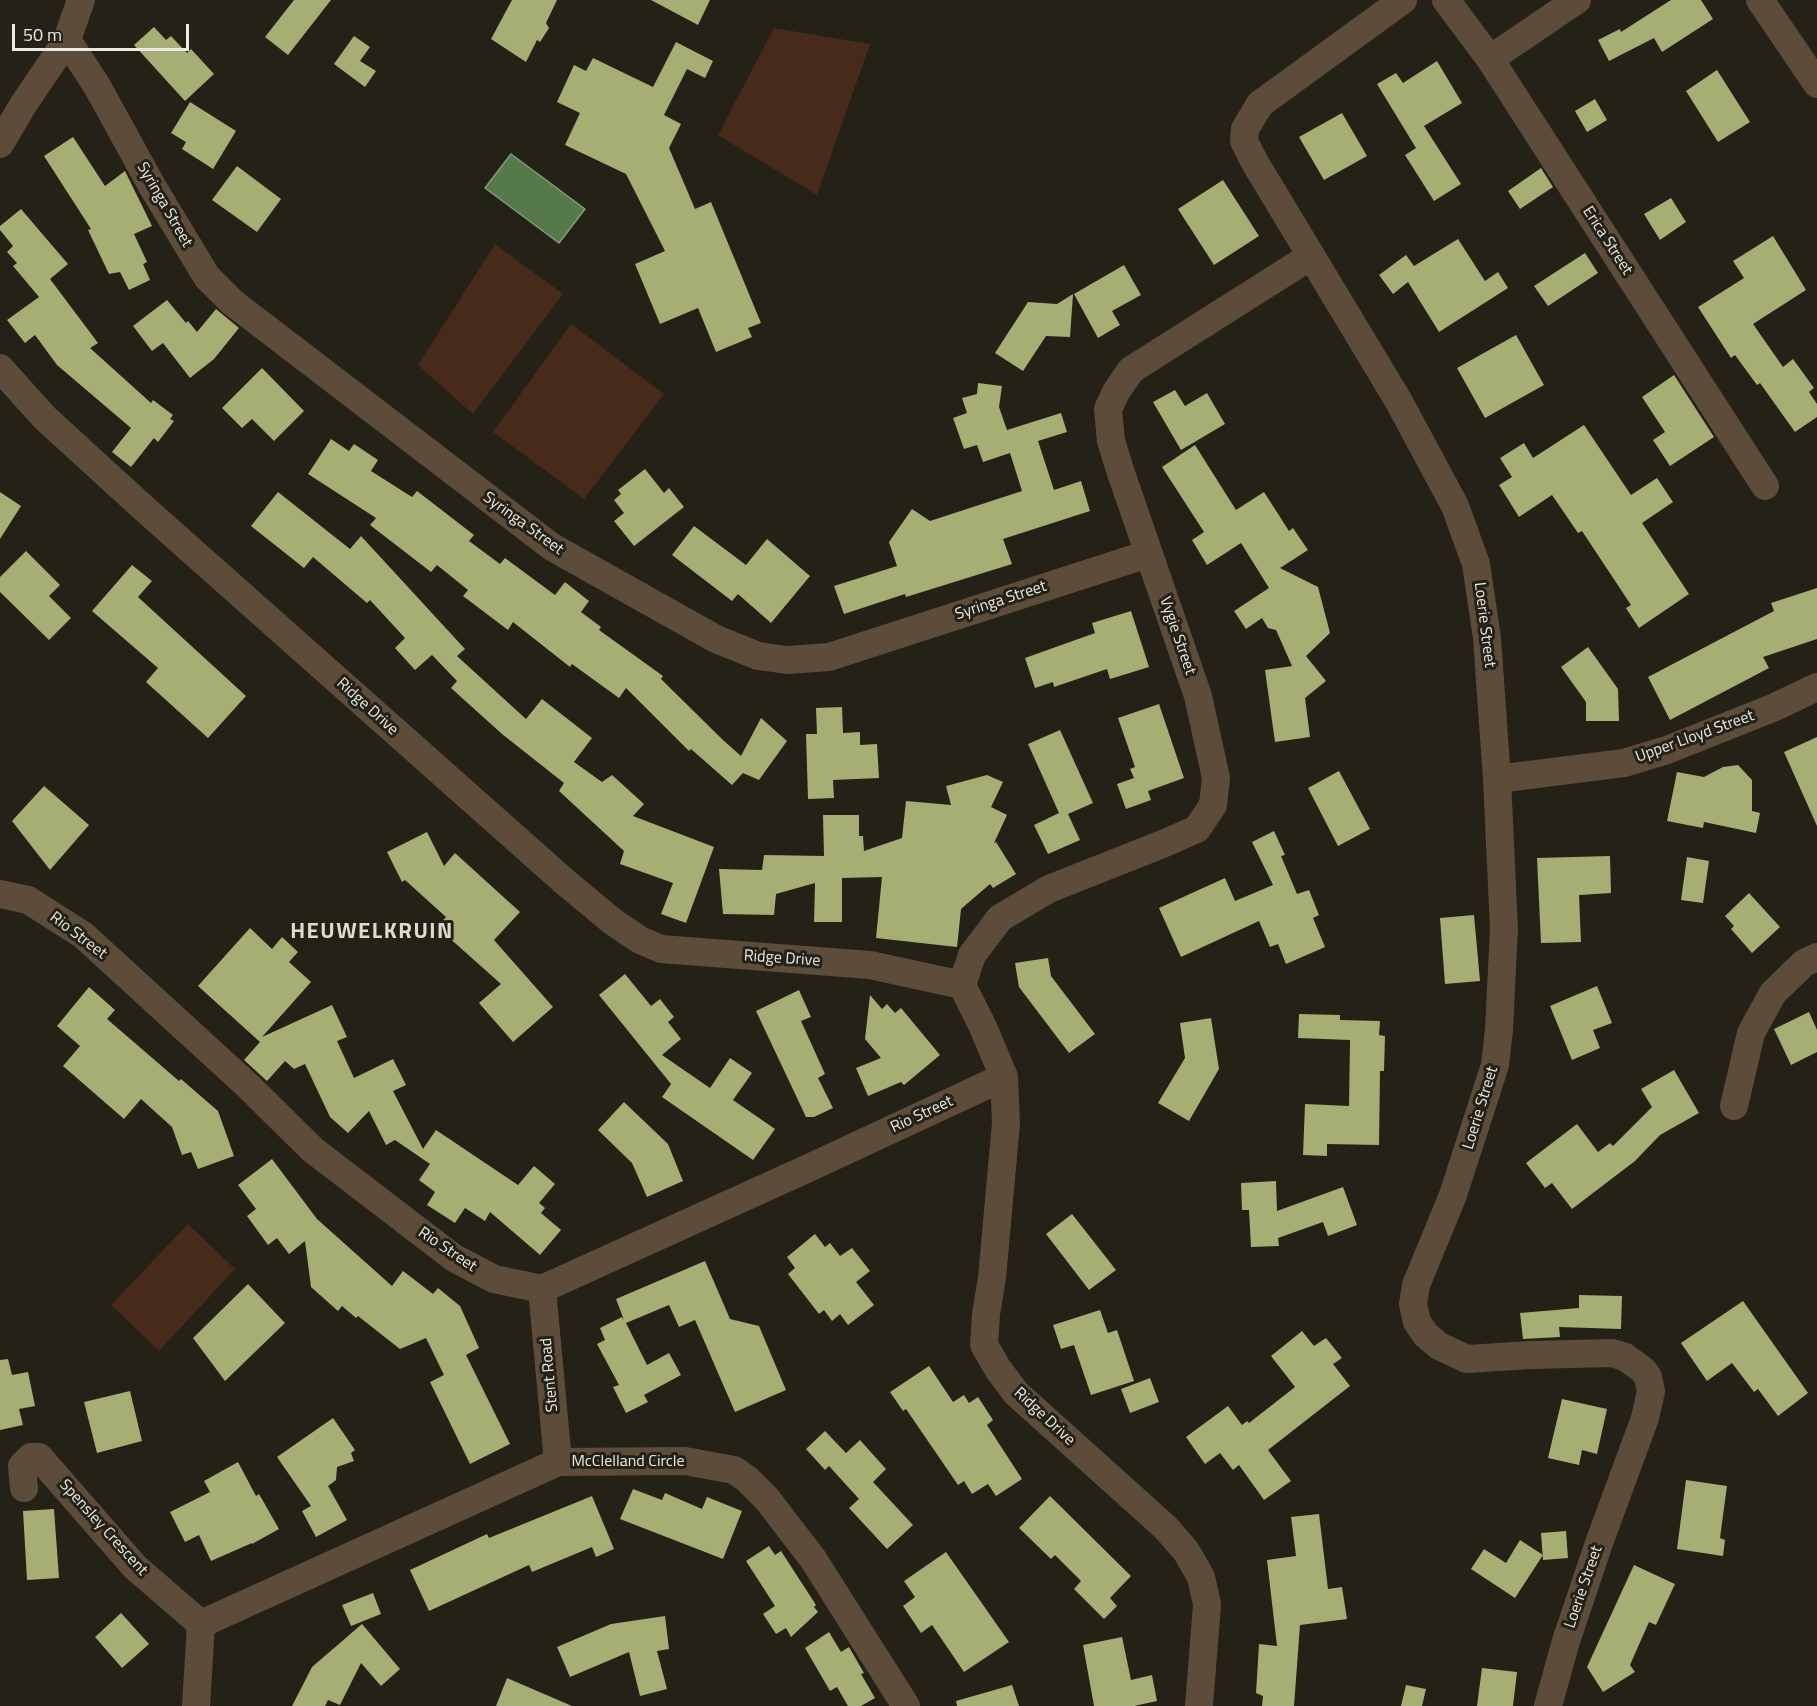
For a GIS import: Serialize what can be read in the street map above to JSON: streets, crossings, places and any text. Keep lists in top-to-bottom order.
{
  "streets": {
    "street": [
      "Syringa Street",
      "Erica Street",
      "Loerie Street",
      "Vygie Street",
      "Ridge Drive",
      "Upper Lloyd Street",
      "Rio Street",
      "Stent Road",
      "McClelland Circle",
      "Spensley Crescent"
    ]
  },
  "crossings": [
    ["Syringa Street", "Vygie Street"],
    ["Loerie Street", "Vygie Street"],
    ["Loerie Street", "Upper Lloyd Street"],
    ["Vygie Street", "Ridge Drive"],
    ["Ridge Drive", "Rio Street"],
    ["Rio Street", "Stent Road"],
    ["Stent Road", "McClelland Circle"],
    ["McClelland Circle", "Spensley Crescent"]
  ],
  "districts": ["HEUWELKRUIN"],
  "scale_bar": "50 m"
}
